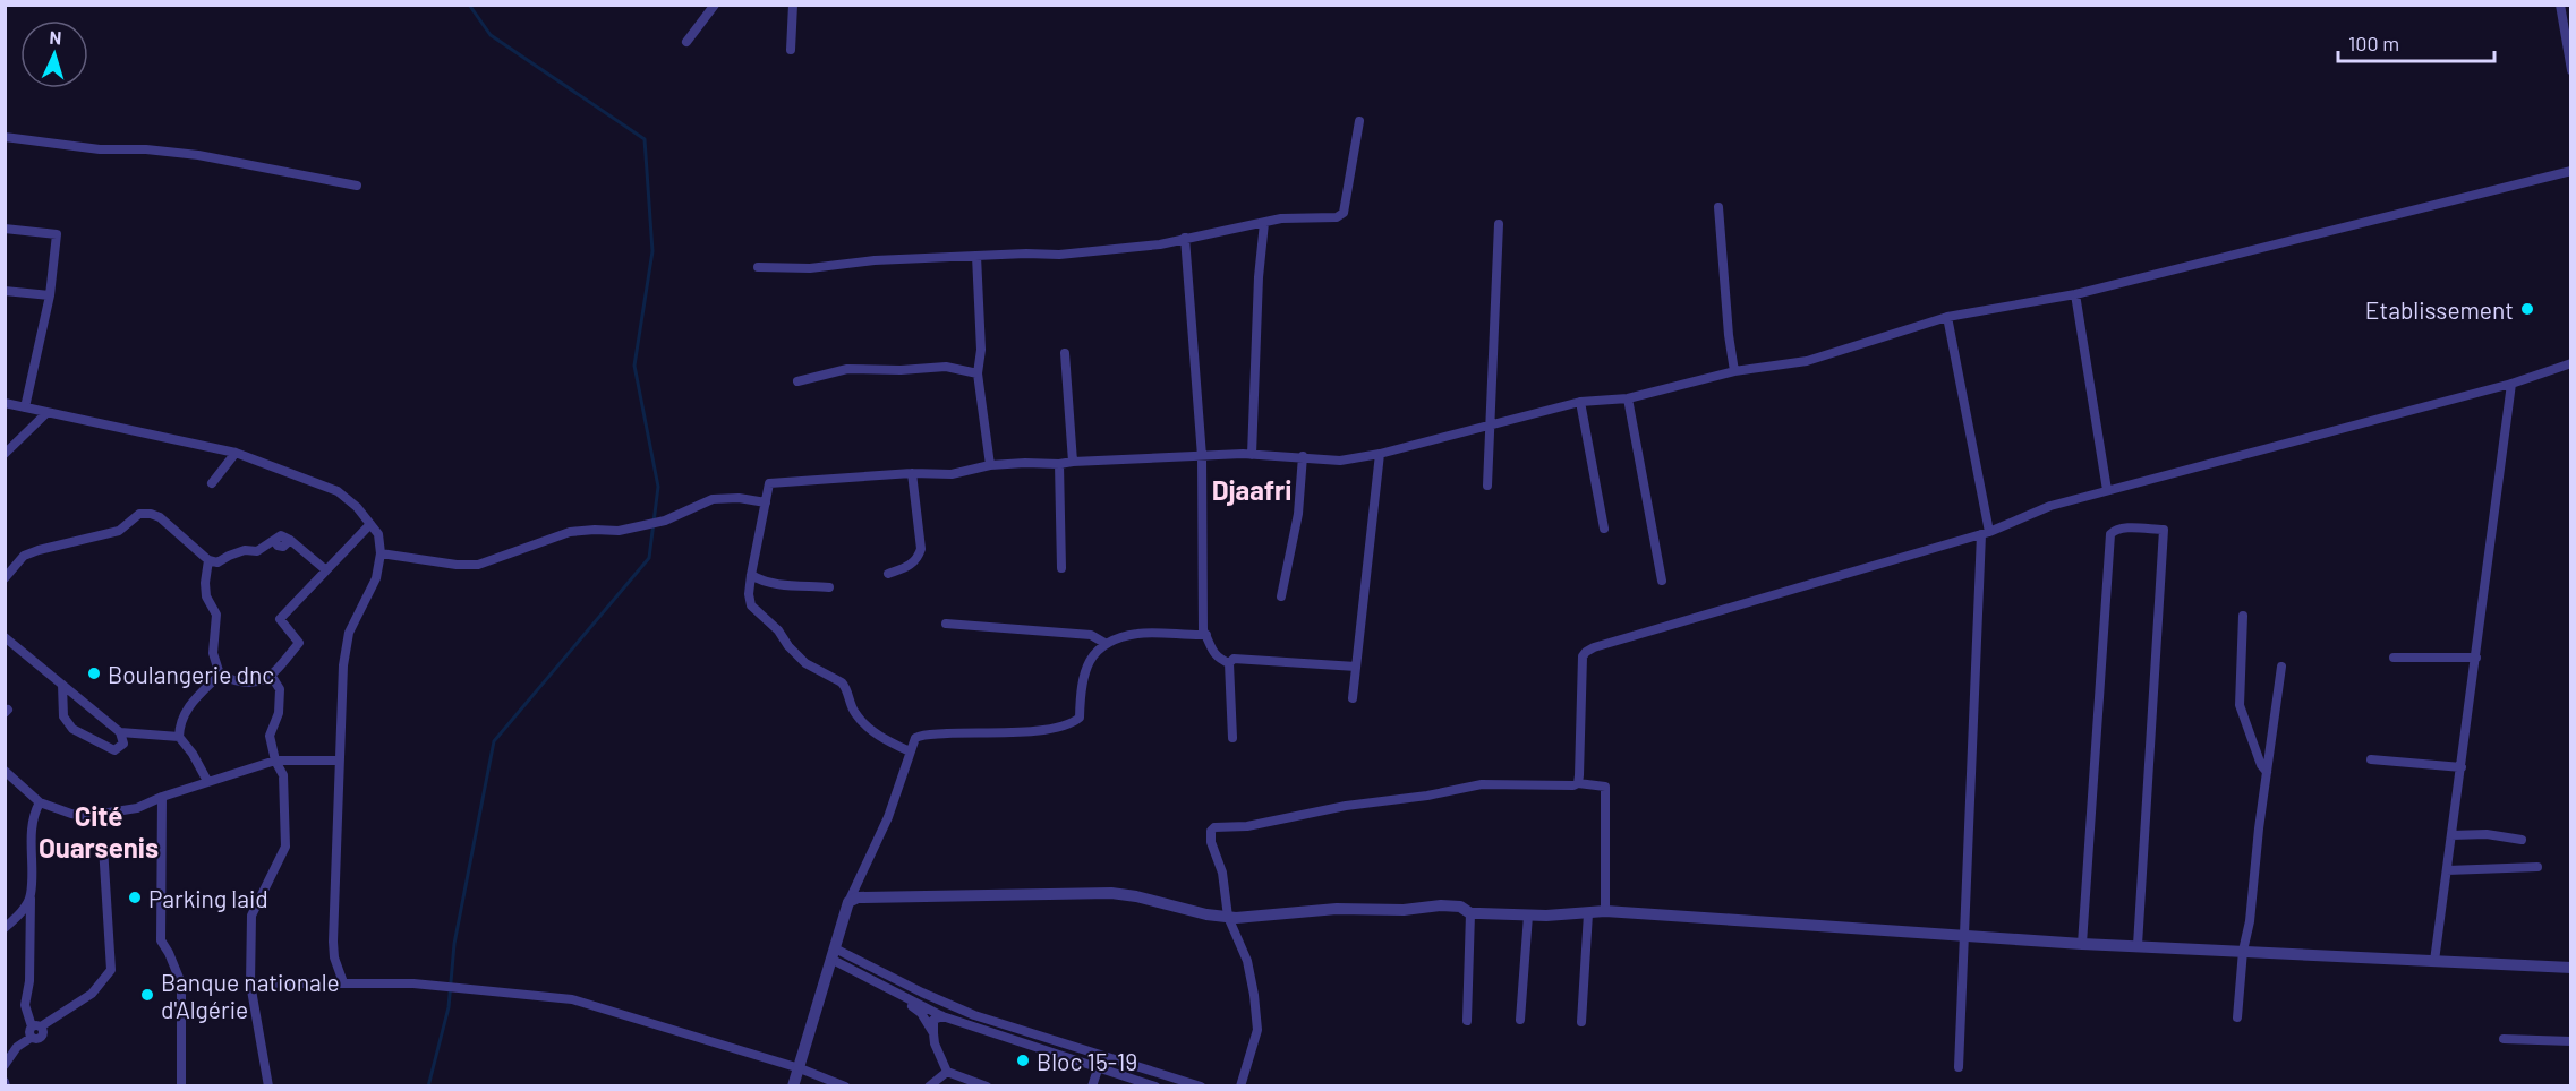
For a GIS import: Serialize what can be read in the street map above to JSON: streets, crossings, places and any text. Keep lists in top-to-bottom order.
{
  "districts": ["Djaafri", "Cité Ouarsenis"],
  "places": [
    "Etablissement",
    "Boulangerie dnc",
    "Parking laid",
    "Banque nationale d'Algérie",
    "Bloc 15-19"
  ],
  "scale_bar": "100 m",
  "north": "top"
}
